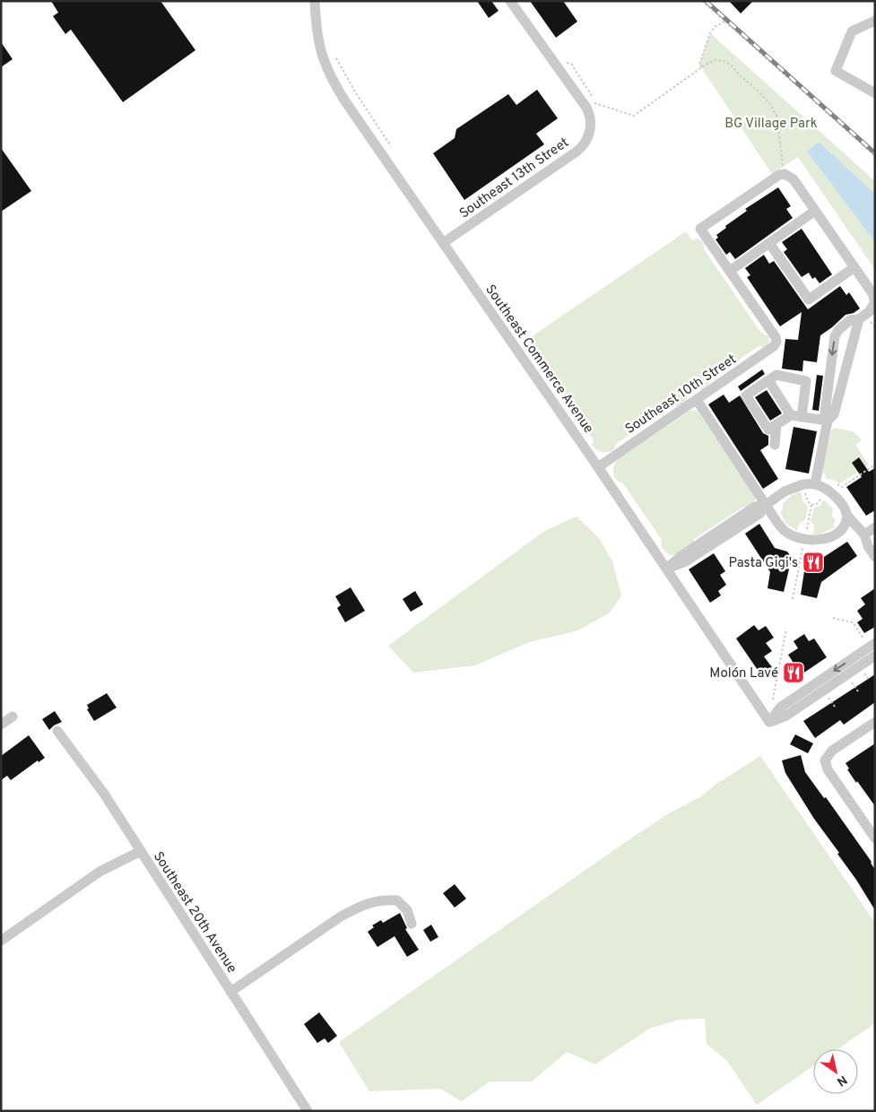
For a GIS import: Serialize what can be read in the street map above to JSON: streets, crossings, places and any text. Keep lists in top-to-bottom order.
{
  "streets": {
    "street": [
      "Southeast 13th Street",
      "Southeast Commerce Avenue",
      "Southeast 10th Street",
      "Southeast 20th Avenue"
    ]
  },
  "crossings": [
    ["Southeast 13th Street", "Southeast Commerce Avenue"],
    ["Southeast Commerce Avenue", "Southeast 10th Street"]
  ],
  "parks": ["BG Village Park"],
  "places": {
    "restaurant": ["Pasta Gigi's", "Molón Lavé"]
  },
  "north": "bottom right"
}
